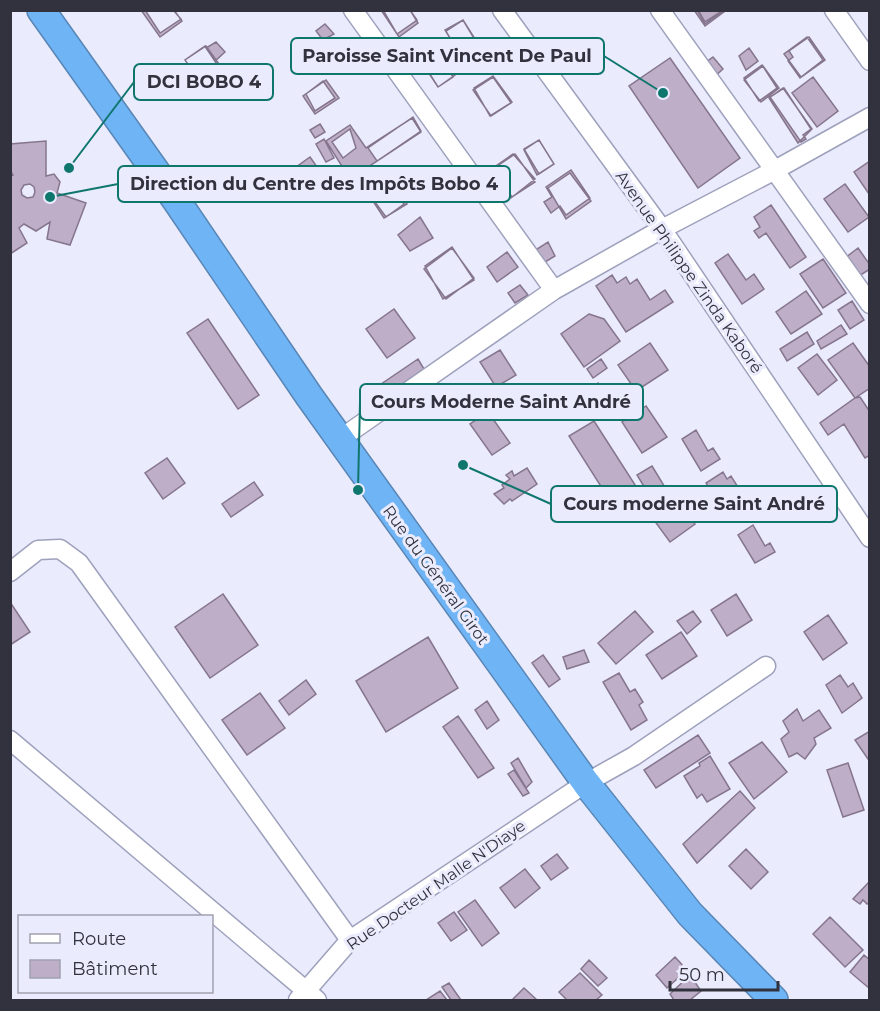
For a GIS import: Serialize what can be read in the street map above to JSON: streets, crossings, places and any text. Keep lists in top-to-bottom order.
{
  "streets": {
    "highway": ["Rue du Général Girot"],
    "street": ["Avenue Philippe Zinda Kaboré", "Rue Docteur Malle N'Diaye"]
  },
  "crossings": [
    ["Rue du Général Girot", "Rue Docteur Malle N'Diaye"]
  ],
  "places": [
    "Paroisse Saint Vincent De Paul",
    "DCI BOBO 4",
    "Direction du Centre des Impôts Bobo 4",
    "Cours moderne Saint André",
    "Cours Moderne Saint André"
  ],
  "legend": ["Route", "Bâtiment"],
  "scale_bar": "50 m"
}
